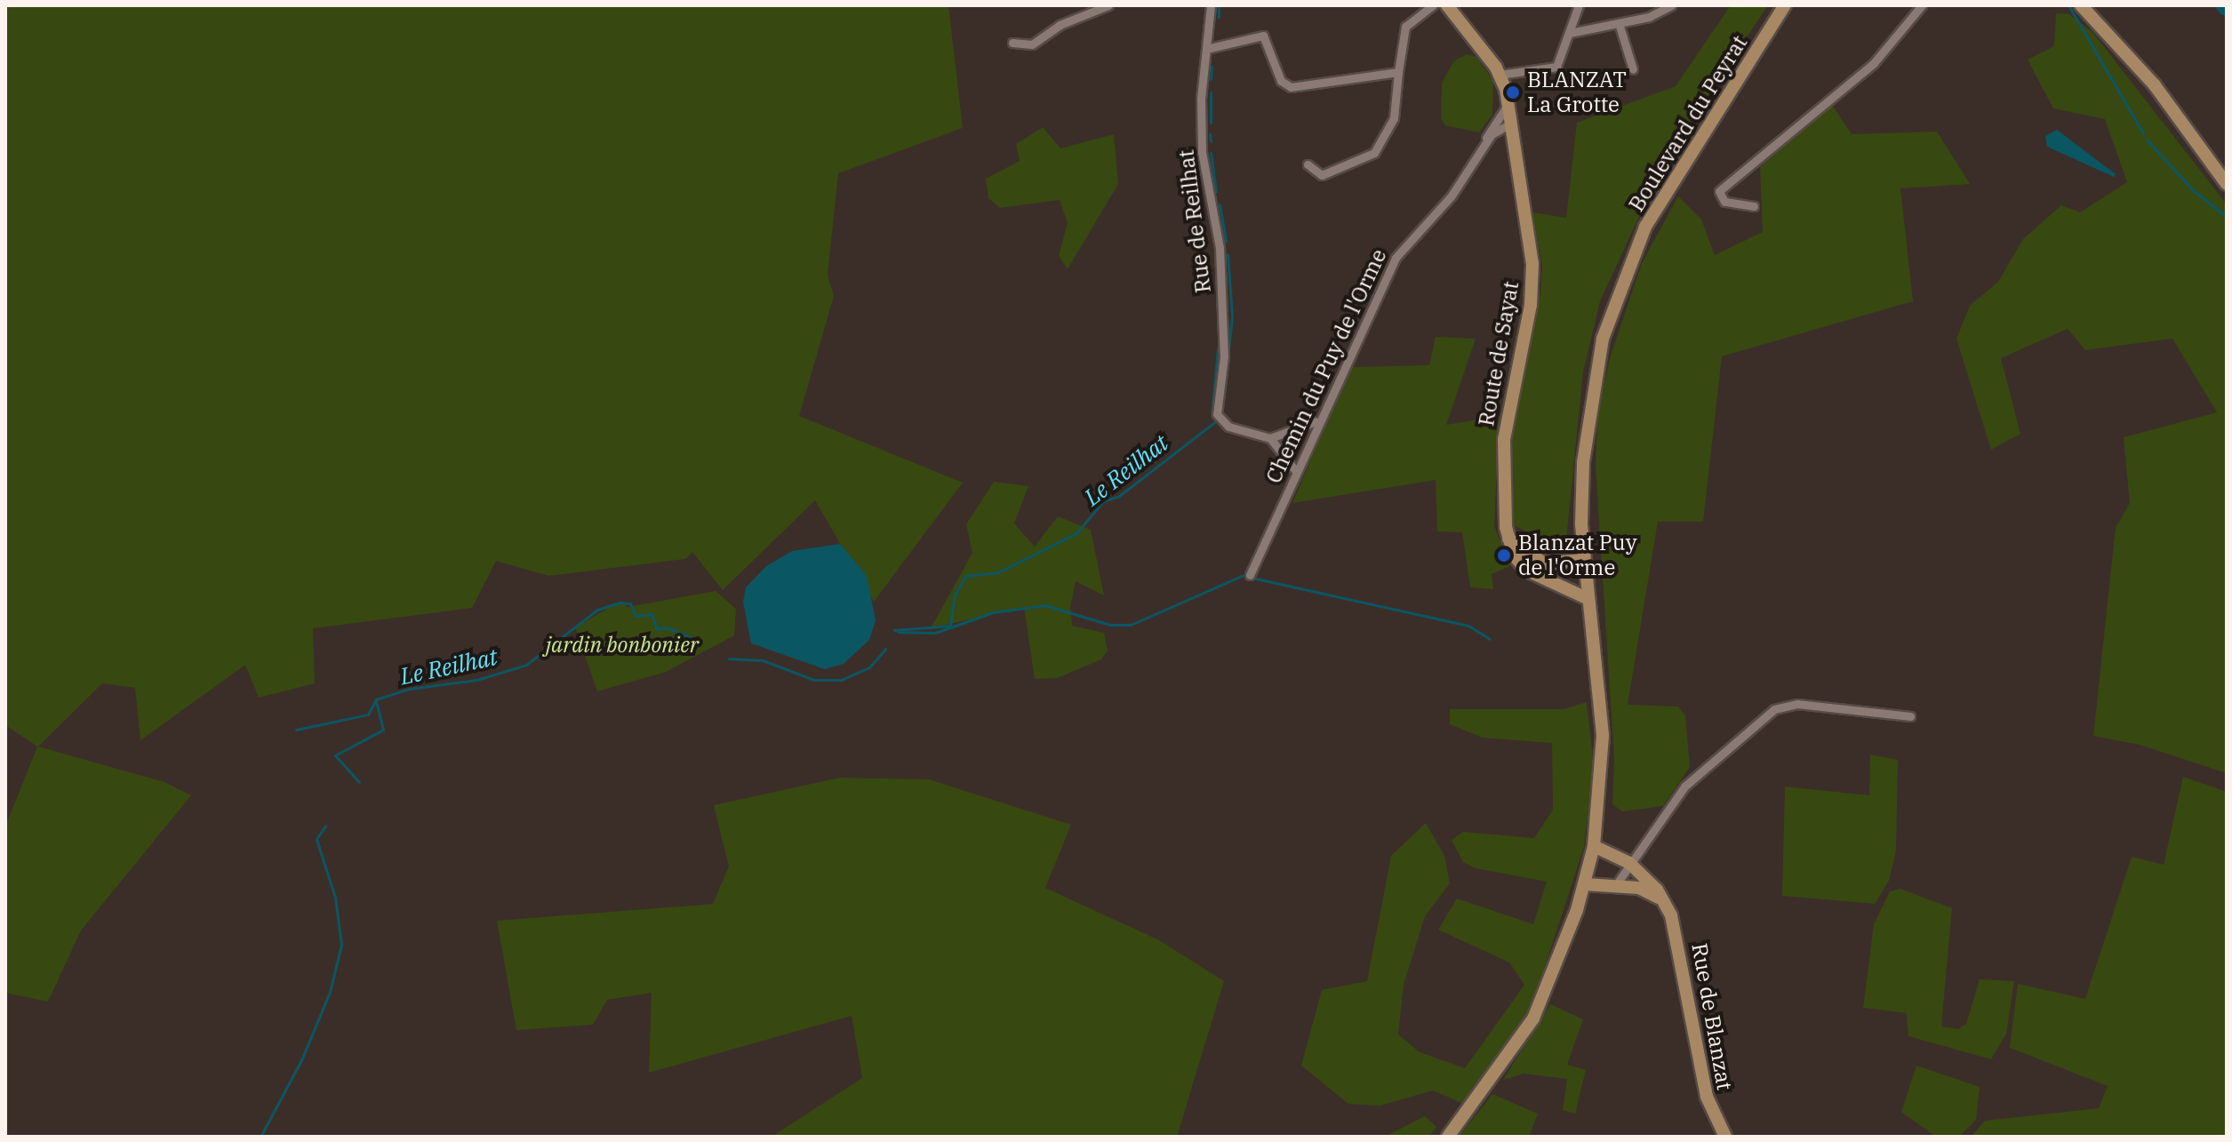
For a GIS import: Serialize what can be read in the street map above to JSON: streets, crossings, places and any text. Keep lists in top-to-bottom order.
{
  "streets": {
    "main road": ["Boulevard du Peyrat", "Route de Sayat", "Rue de Blanzat"],
    "street": ["Rue de Reilhat", "Chemin du Puy de l'Orme"]
  },
  "crossings": [
    ["Boulevard du Peyrat", "Route de Sayat"],
    ["Boulevard du Peyrat", "Rue de Blanzat"],
    ["Route de Sayat", "Chemin du Puy de l'Orme"]
  ],
  "water": ["Le Reilhat"],
  "parks": ["jardin bonbonier"],
  "places": ["BLANZAT La Grotte", "Blanzat Puy de l'Orme"]
}
